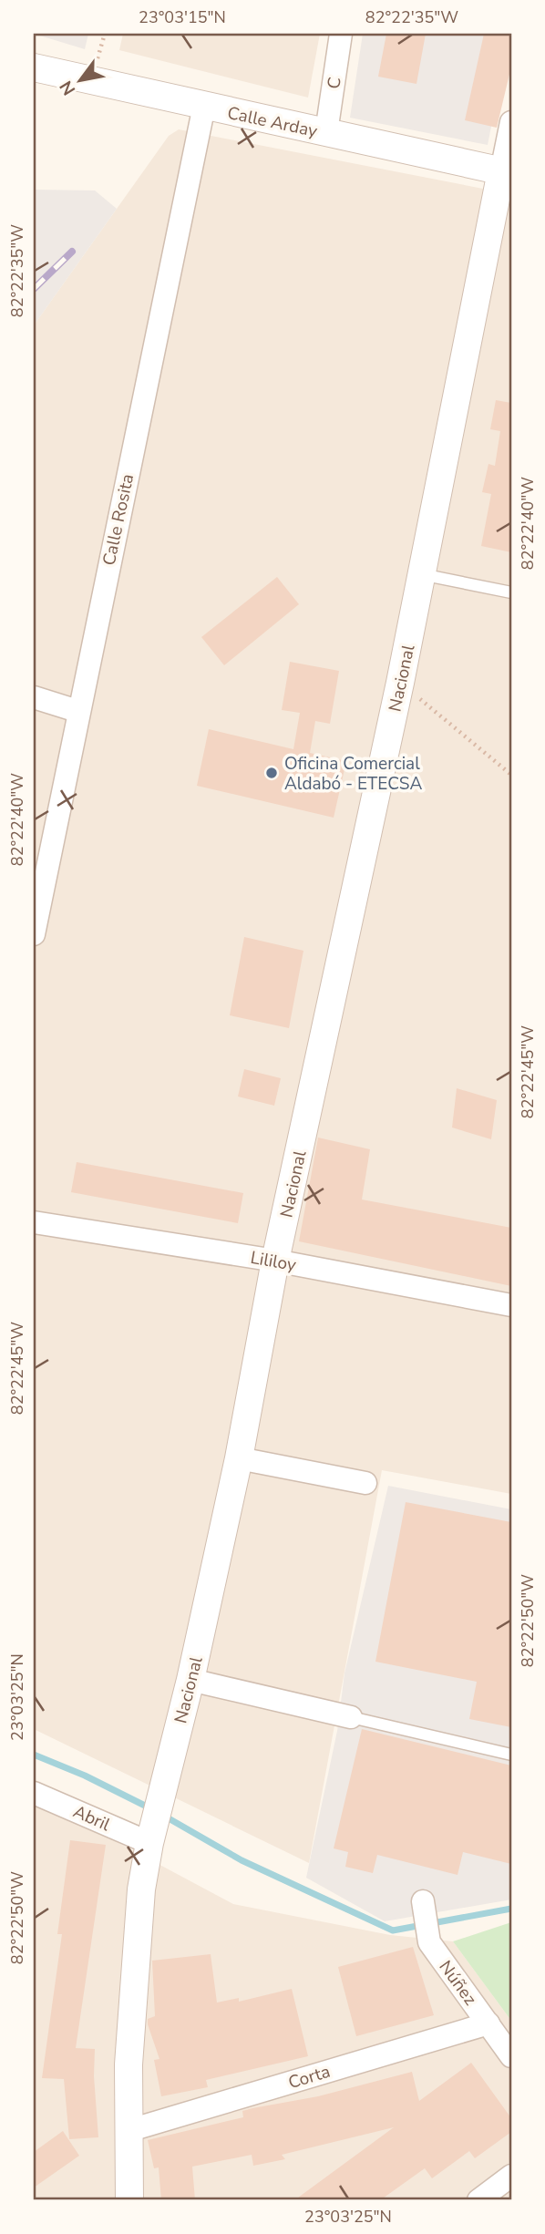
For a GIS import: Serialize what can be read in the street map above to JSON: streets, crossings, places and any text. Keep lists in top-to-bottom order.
{
  "streets": {
    "street": [
      "C",
      "Calle Arday",
      "Calle Rosita",
      "Nacional",
      "Lililoy",
      "Abril",
      "Núñez",
      "Corta"
    ]
  },
  "crossings": [
    ["C", "Calle Arday"],
    ["Calle Arday", "Calle Rosita"],
    ["Calle Arday", "Nacional"],
    ["Nacional", "Lililoy"],
    ["Nacional", "Abril"],
    ["Nacional", "Corta"],
    ["Núñez", "Corta"]
  ],
  "places": ["Oficina Comercial Aldabó - ETECSA"],
  "north": "bottom left",
  "coordinates": [
    "23°03'15\"N",
    "82°22'35\"W",
    "82°22'40\"W",
    "82°22'45\"W",
    "82°22'50\"W",
    "23°03'25\"N"
  ]
}
